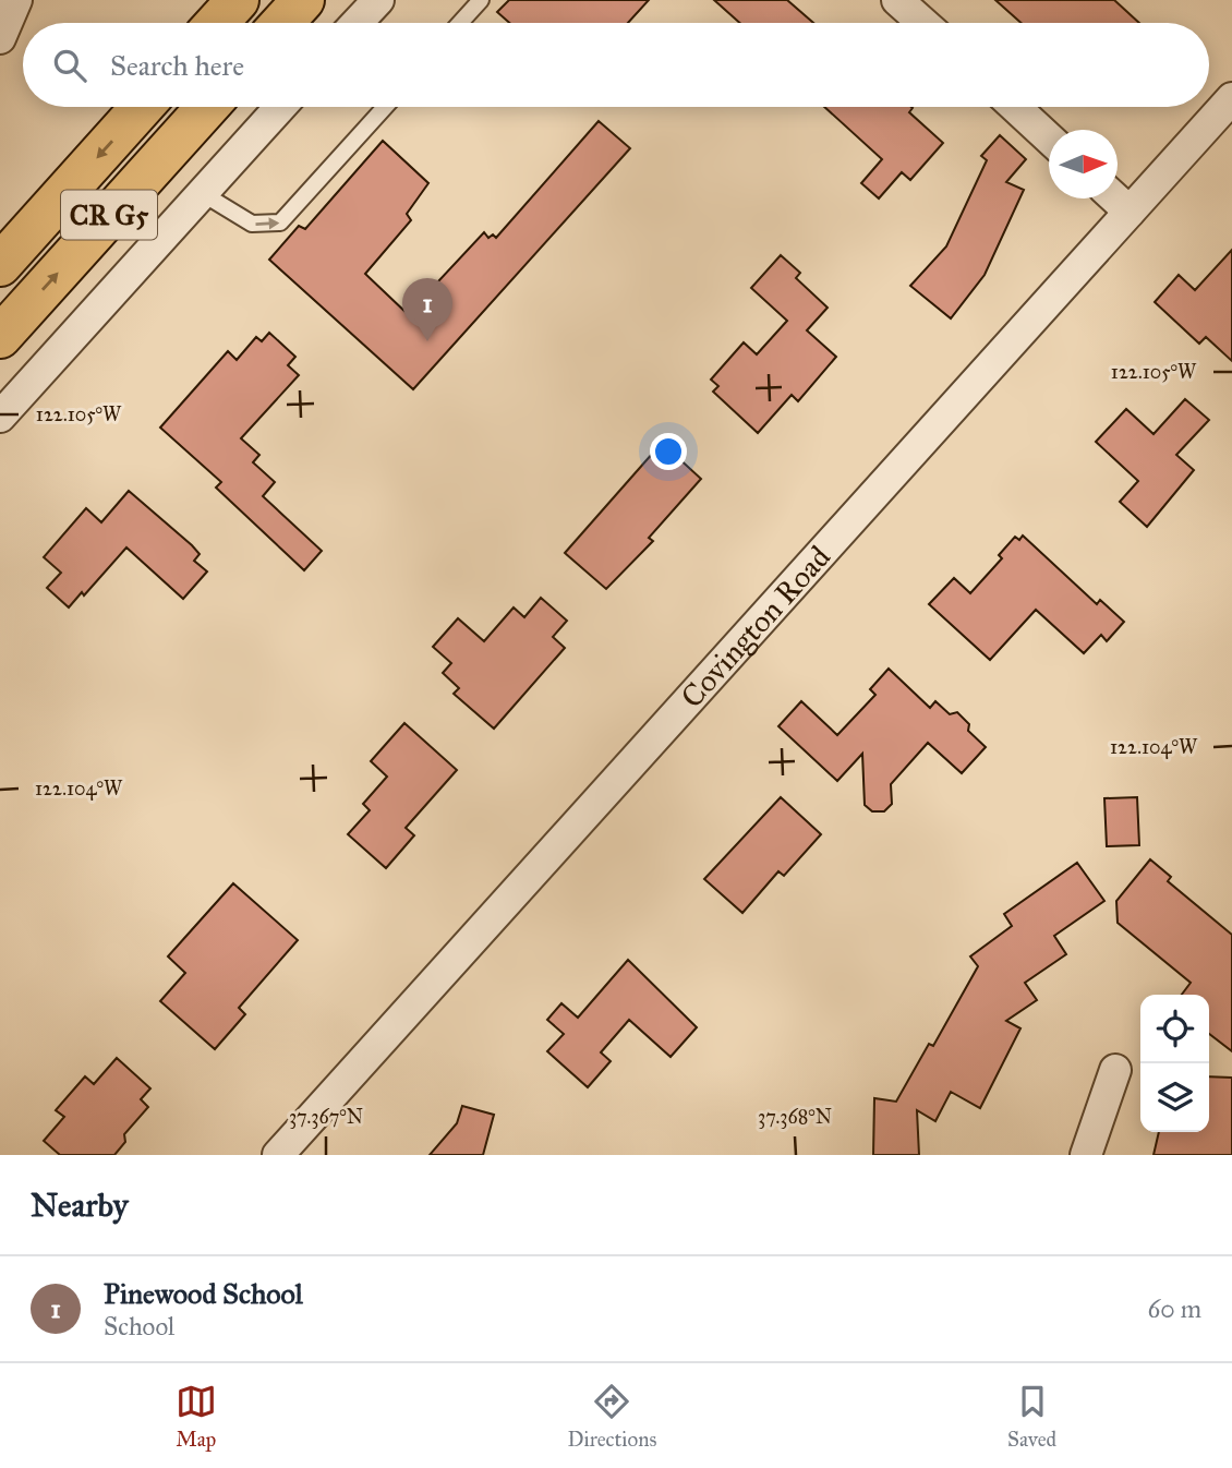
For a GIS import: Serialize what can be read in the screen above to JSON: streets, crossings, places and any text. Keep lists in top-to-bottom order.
{
  "streets": {
    "highway": ["CR G5"],
    "street": ["Covington Road"]
  },
  "north": "right",
  "page": {
    "search": "Search here",
    "pins": "1",
    "heading": "Nearby",
    "list": [
      {
        "mark": "1",
        "name": "Pinewood School",
        "note": "School",
        "value": "60 m"
      }
    ],
    "nav": ["Map", "Directions", "Saved"]
  },
  "coordinates": [
    "122.105°W",
    "122.104°W",
    "37.367°N",
    "37.368°N"
  ]
}
